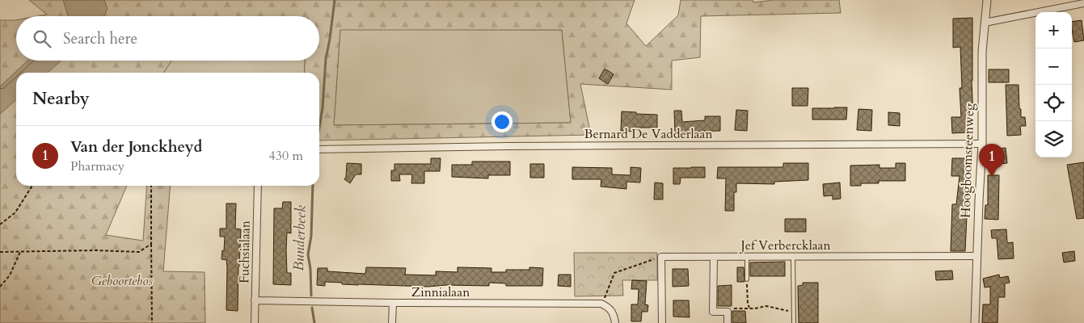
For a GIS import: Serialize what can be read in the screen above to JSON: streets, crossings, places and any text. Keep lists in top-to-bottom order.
{
  "streets": {
    "street": [
      "Bernard De Vadderlaan",
      "Hoogboomsteenweg",
      "Jef Verbercklaan",
      "Fuchsialaan",
      "Zinnialaan"
    ]
  },
  "crossings": [
    ["Bernard De Vadderlaan", "Hoogboomsteenweg"],
    ["Hoogboomsteenweg", "Jef Verbercklaan"],
    ["Fuchsialaan", "Zinnialaan"]
  ],
  "water": ["Bunderbeek"],
  "parks": ["Geboortebos"],
  "page": {
    "map_buttons": ["+", "−"],
    "search": "Search here",
    "heading": "Nearby",
    "list": [
      {
        "mark": "1",
        "name": "Van der Jonckheyd",
        "note": "Pharmacy",
        "value": "430 m"
      }
    ],
    "pins": "1"
  }
}
